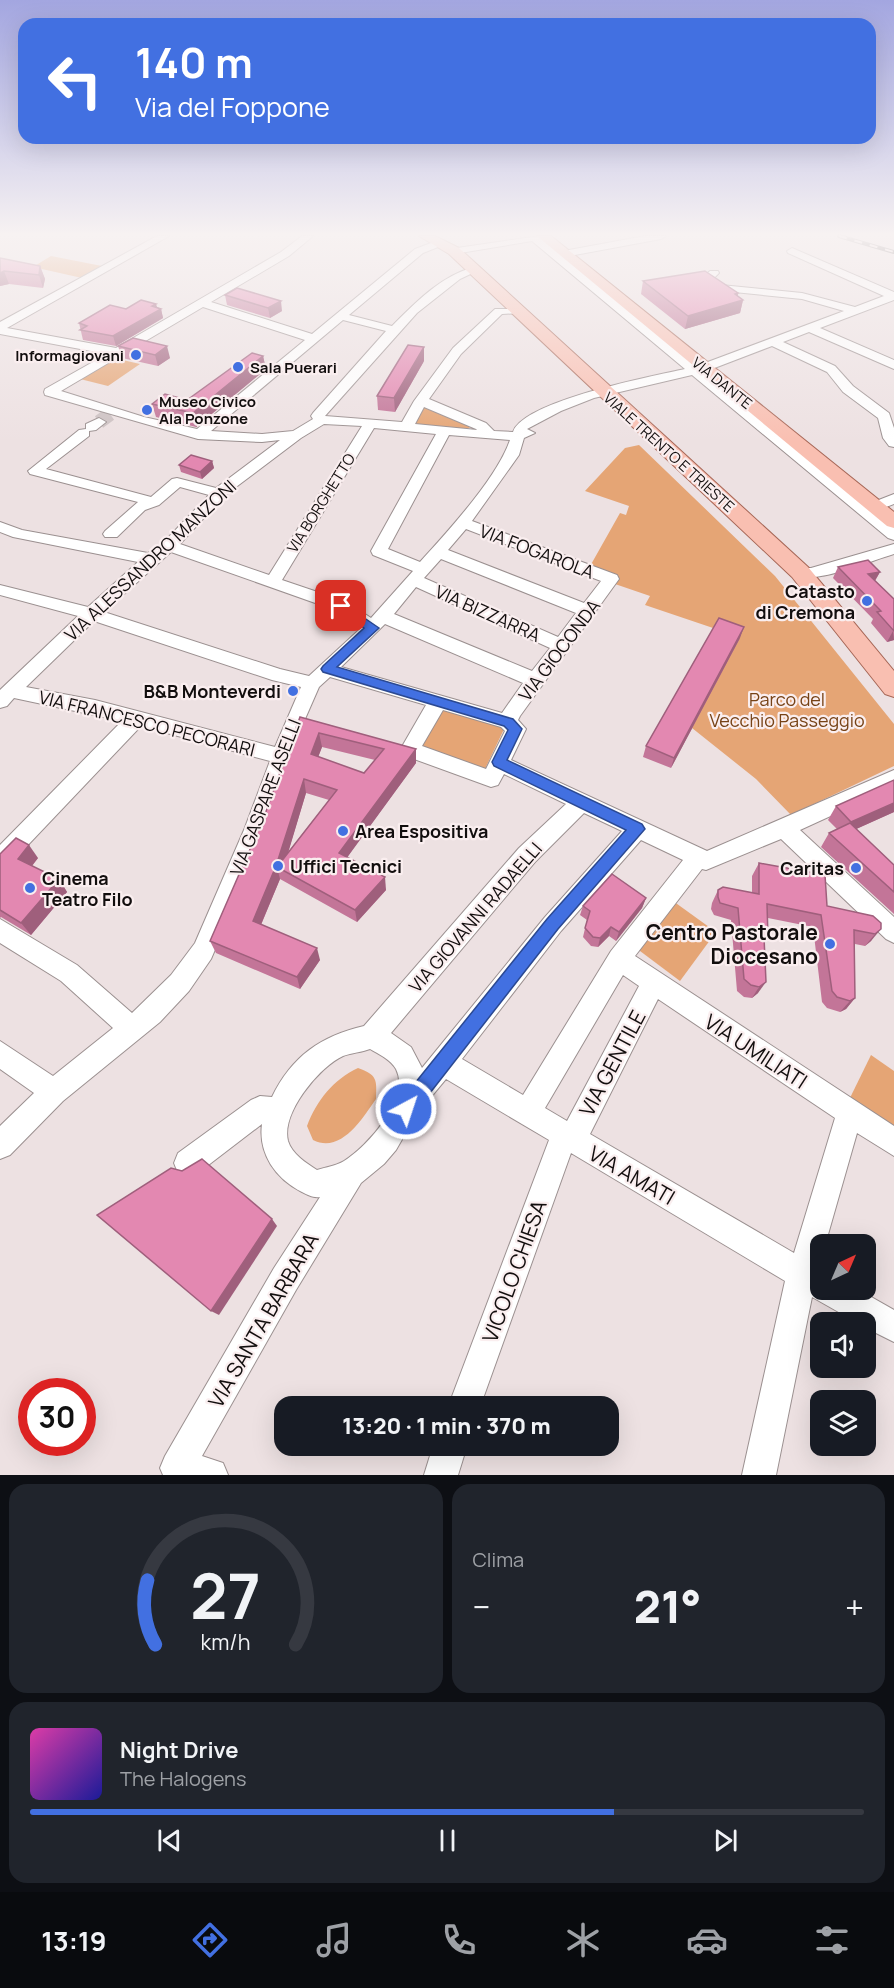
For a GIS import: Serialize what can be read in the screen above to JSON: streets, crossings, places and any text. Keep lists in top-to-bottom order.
{
  "streets": {
    "main road": ["VIA DANTE", "VIALE TRENTO E TRIESTE"],
    "street": [
      "VIA BORGHETTO",
      "VIA FOGAROLA",
      "VIA ALESSANDRO MANZONI",
      "VIA BIZZARRA",
      "VIA GIOCONDA",
      "VIA FRANCESCO PECORARI",
      "VIA GASPARE ASELLI",
      "VIA GIOVANNI RADAELLI",
      "VIA UMILIATI",
      "VIA GENTILE",
      "VIA AMATI",
      "VICOLO CHIESA",
      "VIA SANTA BARBARA"
    ]
  },
  "crossings": [
    ["VIA FOGAROLA", "VIA GIOCONDA"],
    ["VIA FOGAROLA", "VIA GASPARE ASELLI"],
    ["VIA ALESSANDRO MANZONI", "VIA FRANCESCO PECORARI"],
    ["VIA BIZZARRA", "VIA GIOCONDA"],
    ["VIA BIZZARRA", "VIA GASPARE ASELLI"],
    ["VIA FRANCESCO PECORARI", "VIA GASPARE ASELLI"],
    ["VIA GIOVANNI RADAELLI", "VIA SANTA BARBARA"],
    ["VIA UMILIATI", "VIA GENTILE"],
    ["VIA GENTILE", "VIA AMATI"],
    ["VIA GENTILE", "VICOLO CHIESA"],
    ["VIA AMATI", "VICOLO CHIESA"]
  ],
  "parks": ["Parco del Vecchio Passeggio"],
  "places": [
    "Informagiovani",
    "Sala Puerari",
    "Museo Civico Ala Ponzone",
    "Catasto di Cremona",
    "B&B Monteverdi",
    "Area Espositiva",
    "Uffici Tecnici",
    "Caritas",
    "Cinema Teatro Filo",
    "Centro Pastorale Diocesano"
  ],
  "north": "top right",
  "page": {
    "turn": ["140 m", "Via del Foppone"],
    "limit": "30",
    "trip": "13:20 · 1 min · 370 m",
    "tile": "Clima",
    "heat": ["−", "21°", "+"],
    "song": ["Night Drive", "The Halogens"],
    "tabs": "13:19",
    "gauge": ["27", "km/h"]
  }
}
